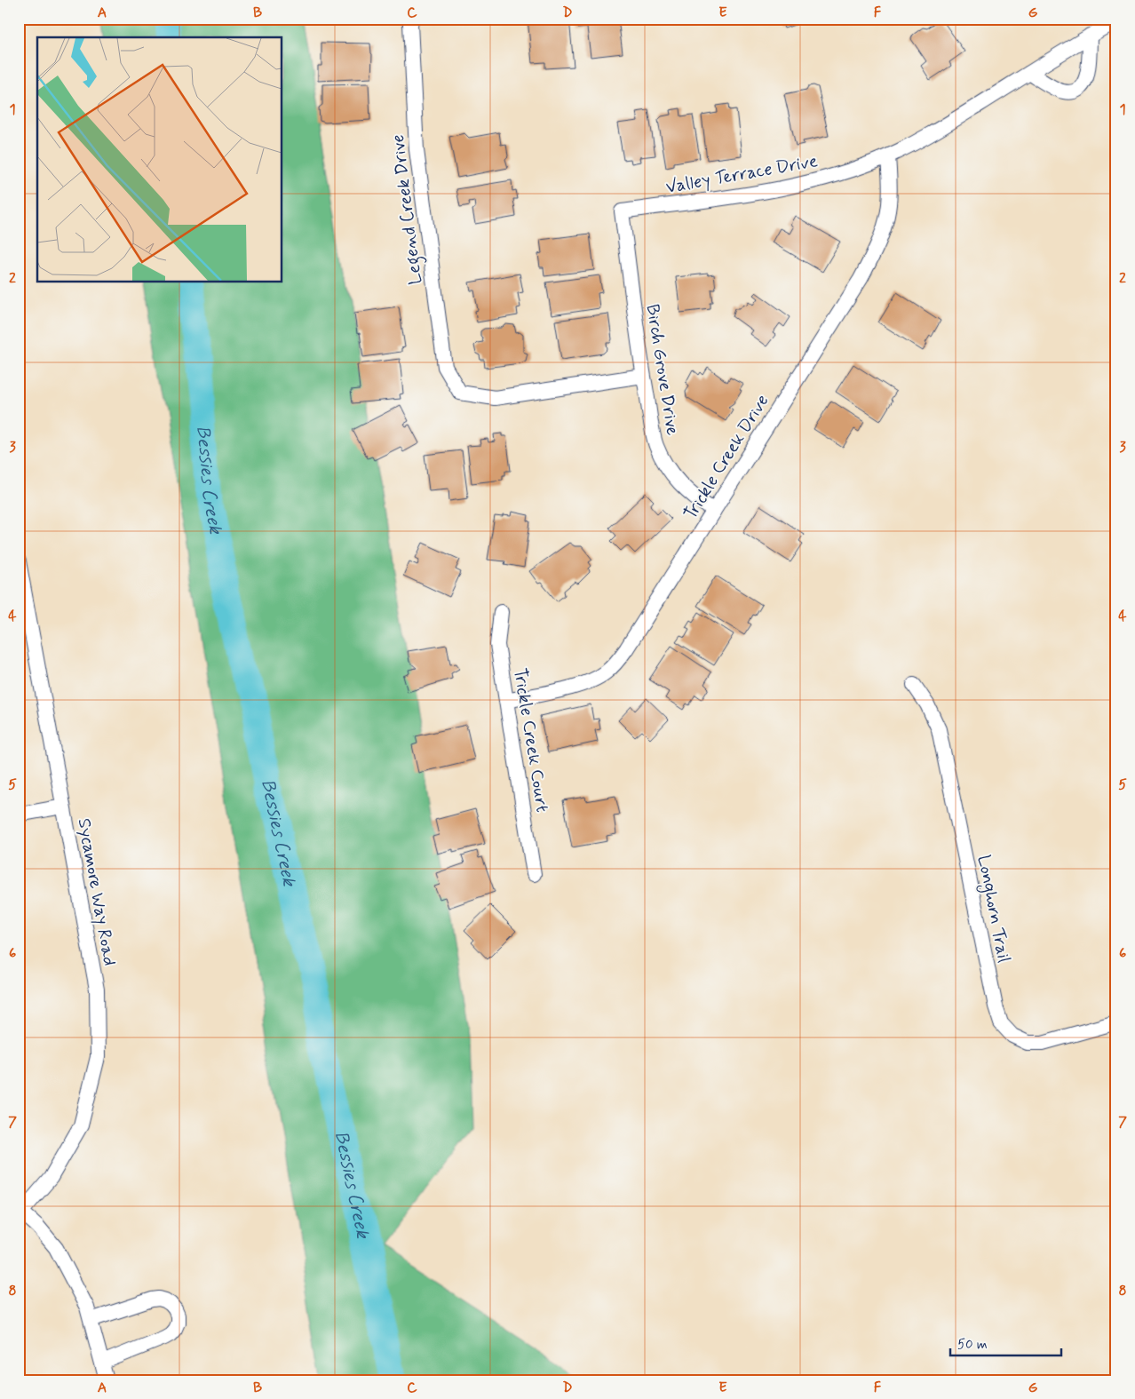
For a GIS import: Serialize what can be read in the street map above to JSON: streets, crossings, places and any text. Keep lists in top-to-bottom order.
{
  "streets": {
    "street": [
      "Valley Terrace Drive",
      "Legend Creek Drive",
      "Birch Grove Drive",
      "Trickle Creek Drive",
      "Trickle Creek Court",
      "Sycamore Way Road",
      "Longhorn Trail"
    ]
  },
  "crossings": [
    ["Valley Terrace Drive", "Birch Grove Drive"],
    ["Valley Terrace Drive", "Trickle Creek Drive"],
    ["Legend Creek Drive", "Birch Grove Drive"],
    ["Birch Grove Drive", "Trickle Creek Drive"],
    ["Trickle Creek Drive", "Trickle Creek Court"]
  ],
  "water": ["Bessies Creek"],
  "scale_bar": "50 m",
  "grid": {
    "columns": [
      "A",
      "B",
      "C",
      "D",
      "E",
      "F",
      "G"
    ],
    "rows": [
      "1",
      "2",
      "3",
      "4",
      "5",
      "6",
      "7",
      "8"
    ]
  }
}
